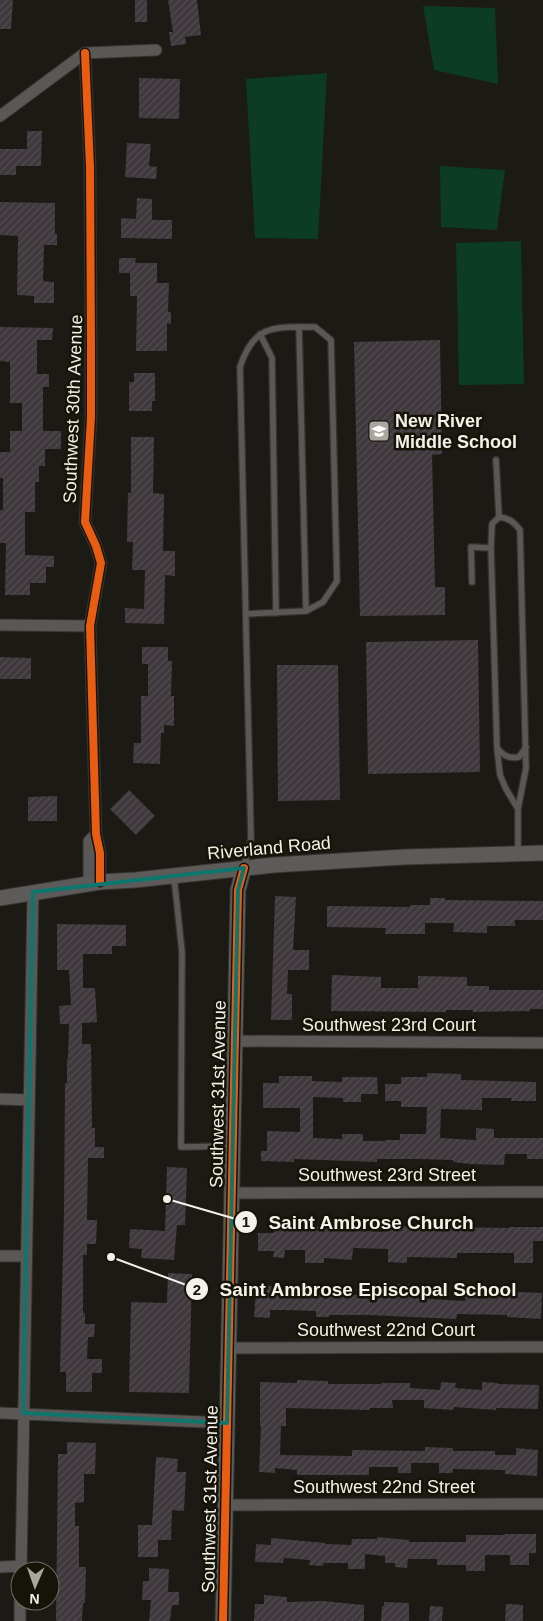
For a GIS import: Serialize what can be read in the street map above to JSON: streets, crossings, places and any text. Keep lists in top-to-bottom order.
{
  "streets": {
    "street": [
      "Southwest 30th Avenue",
      "Riverland Road",
      "Southwest 23rd Court",
      "Southwest 31st Avenue",
      "Southwest 23rd Street",
      "Southwest 22nd Court",
      "Southwest 22nd Street"
    ]
  },
  "crossings": [
    ["Southwest 30th Avenue", "Riverland Road"],
    ["Riverland Road", "Southwest 31st Avenue"],
    ["Southwest 23rd Court", "Southwest 31st Avenue"],
    ["Southwest 31st Avenue", "Southwest 23rd Street"],
    ["Southwest 31st Avenue", "Southwest 22nd Court"],
    ["Southwest 31st Avenue", "Southwest 22nd Street"]
  ],
  "places": {
    "school or university": ["New River Middle School"],
    "other": ["Saint Ambrose Church", "Saint Ambrose Episcopal School"]
  },
  "north": "bottom"
}
